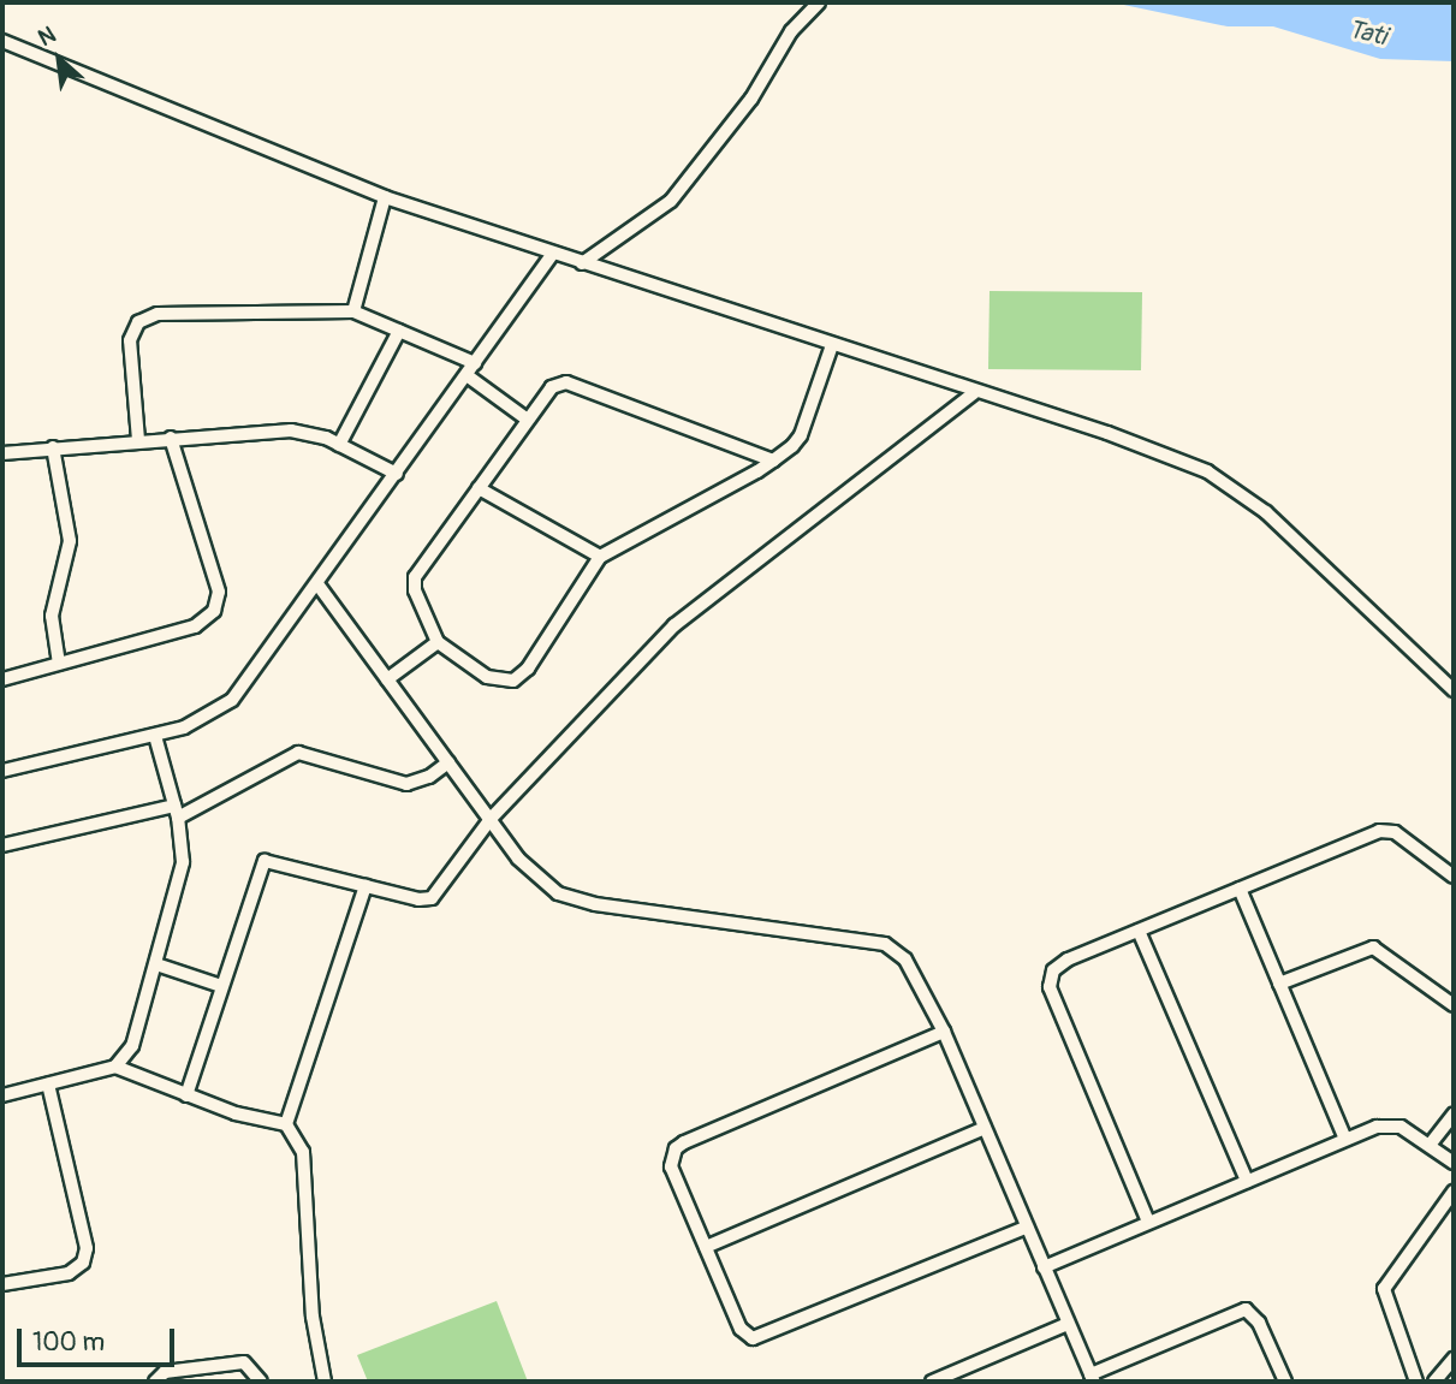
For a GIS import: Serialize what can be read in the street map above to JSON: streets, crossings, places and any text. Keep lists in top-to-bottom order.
{
  "water": ["Tati"],
  "scale_bar": "100 m",
  "north": "top left"
}
